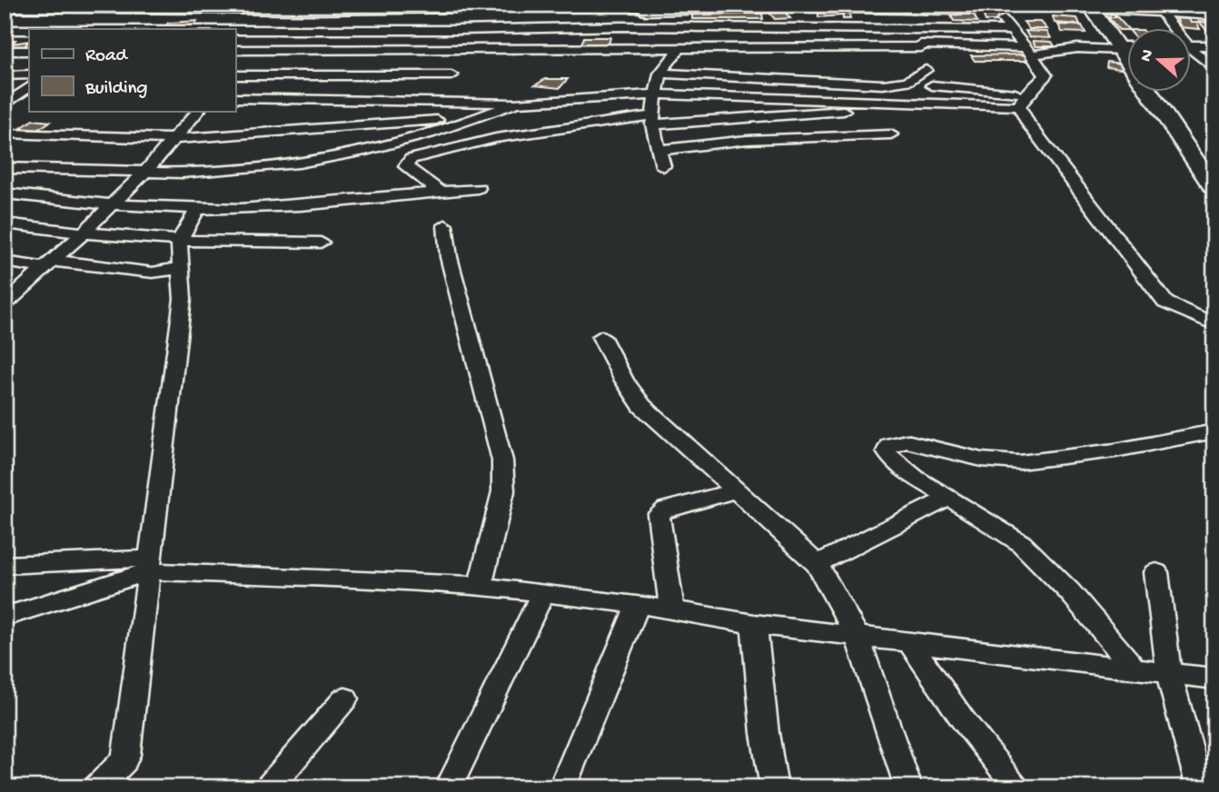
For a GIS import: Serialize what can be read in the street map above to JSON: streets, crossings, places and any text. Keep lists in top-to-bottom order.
{
  "legend": ["Road", "Building"],
  "north": "left"
}
